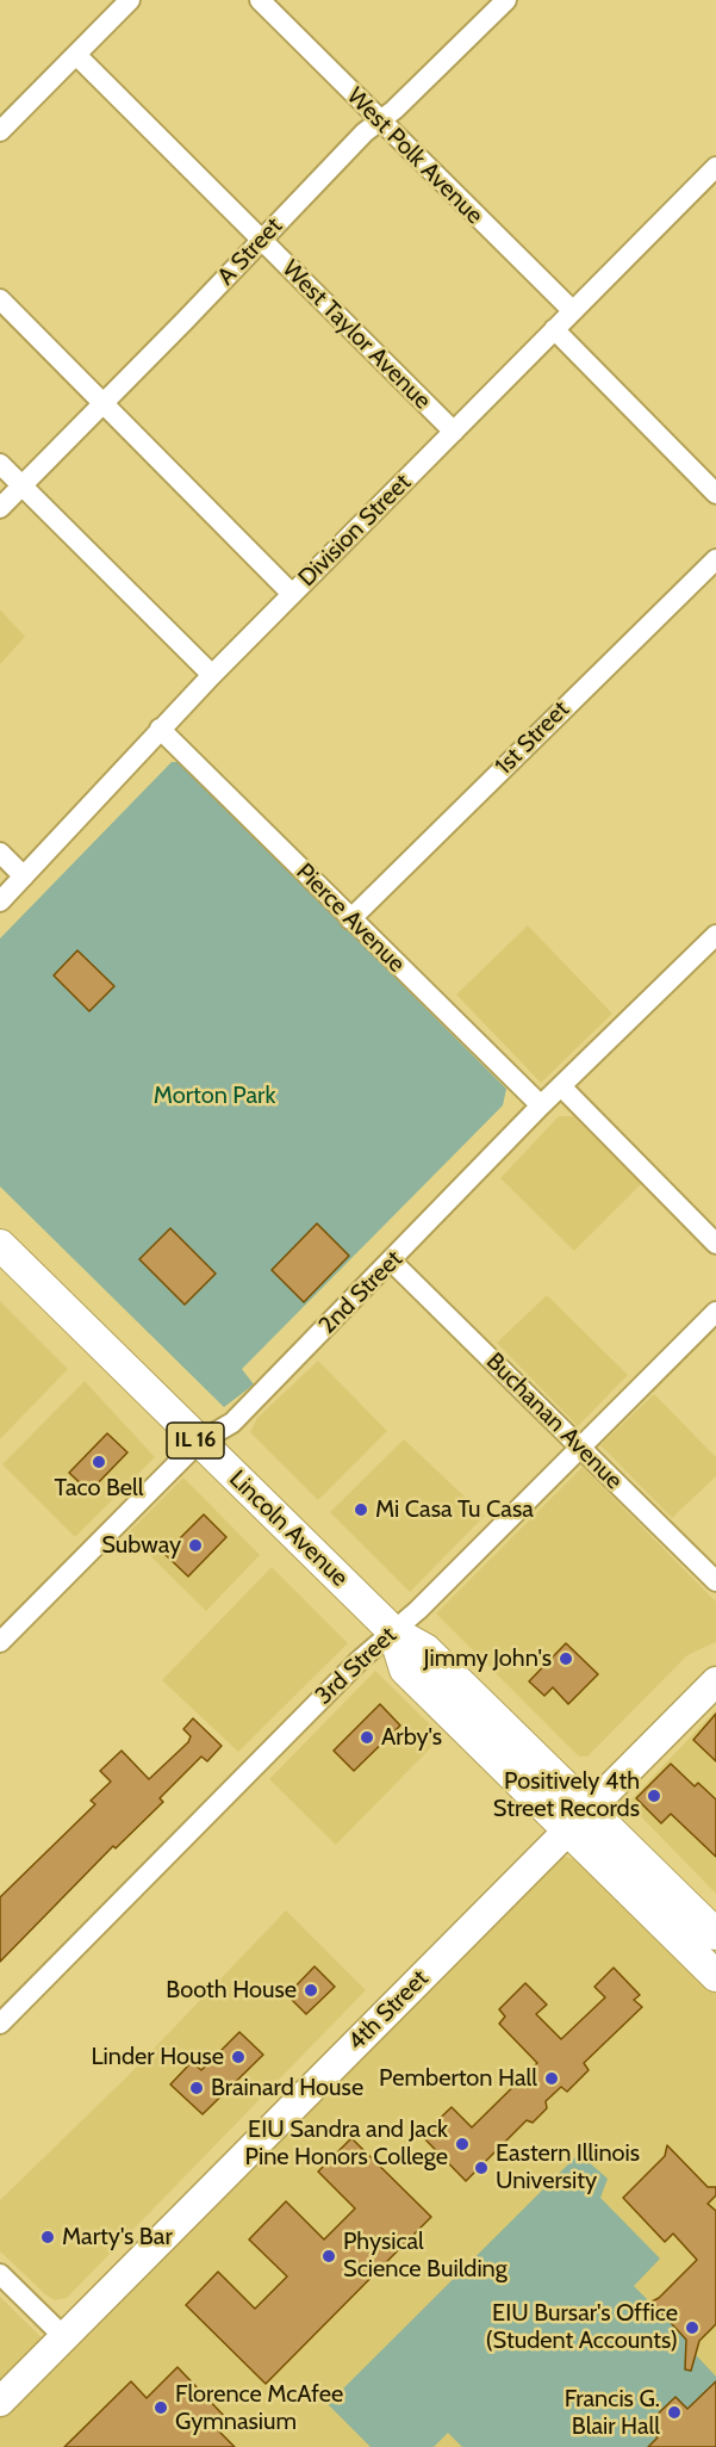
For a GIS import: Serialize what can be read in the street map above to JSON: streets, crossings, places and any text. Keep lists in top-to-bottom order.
{
  "streets": {
    "main road": ["IL 16", "Lincoln Avenue"],
    "street": [
      "West Polk Avenue",
      "A Street",
      "West Taylor Avenue",
      "Division Street",
      "1st Street",
      "Pierce Avenue",
      "2nd Street",
      "Buchanan Avenue",
      "3rd Street",
      "4th Street"
    ]
  },
  "crossings": [
    ["West Polk Avenue", "A Street"],
    ["West Polk Avenue", "Division Street"],
    ["A Street", "West Taylor Avenue"],
    ["West Taylor Avenue", "Division Street"],
    ["Division Street", "Pierce Avenue"],
    ["1st Street", "Pierce Avenue"],
    ["Pierce Avenue", "2nd Street"],
    ["2nd Street", "Buchanan Avenue"],
    ["2nd Street", "Lincoln Avenue"],
    ["Buchanan Avenue", "3rd Street"],
    ["Lincoln Avenue", "3rd Street"],
    ["Lincoln Avenue", "4th Street"]
  ],
  "parks": ["Morton Park"],
  "places": [
    "Taco Bell",
    "Mi Casa Tu Casa",
    "Subway",
    "Jimmy John's",
    "Arby's",
    "Positively 4th Street Records",
    "Booth House",
    "Linder House",
    "Pemberton Hall",
    "Brainard House",
    "EIU Sandra and Jack Pine Honors College",
    "Eastern Illinois University",
    "Marty's Bar",
    "Physical Science Building",
    "EIU Bursar's Office (Student Accounts)",
    "Florence McAfee Gymnasium",
    "Francis G. Blair Hall"
  ]
}
